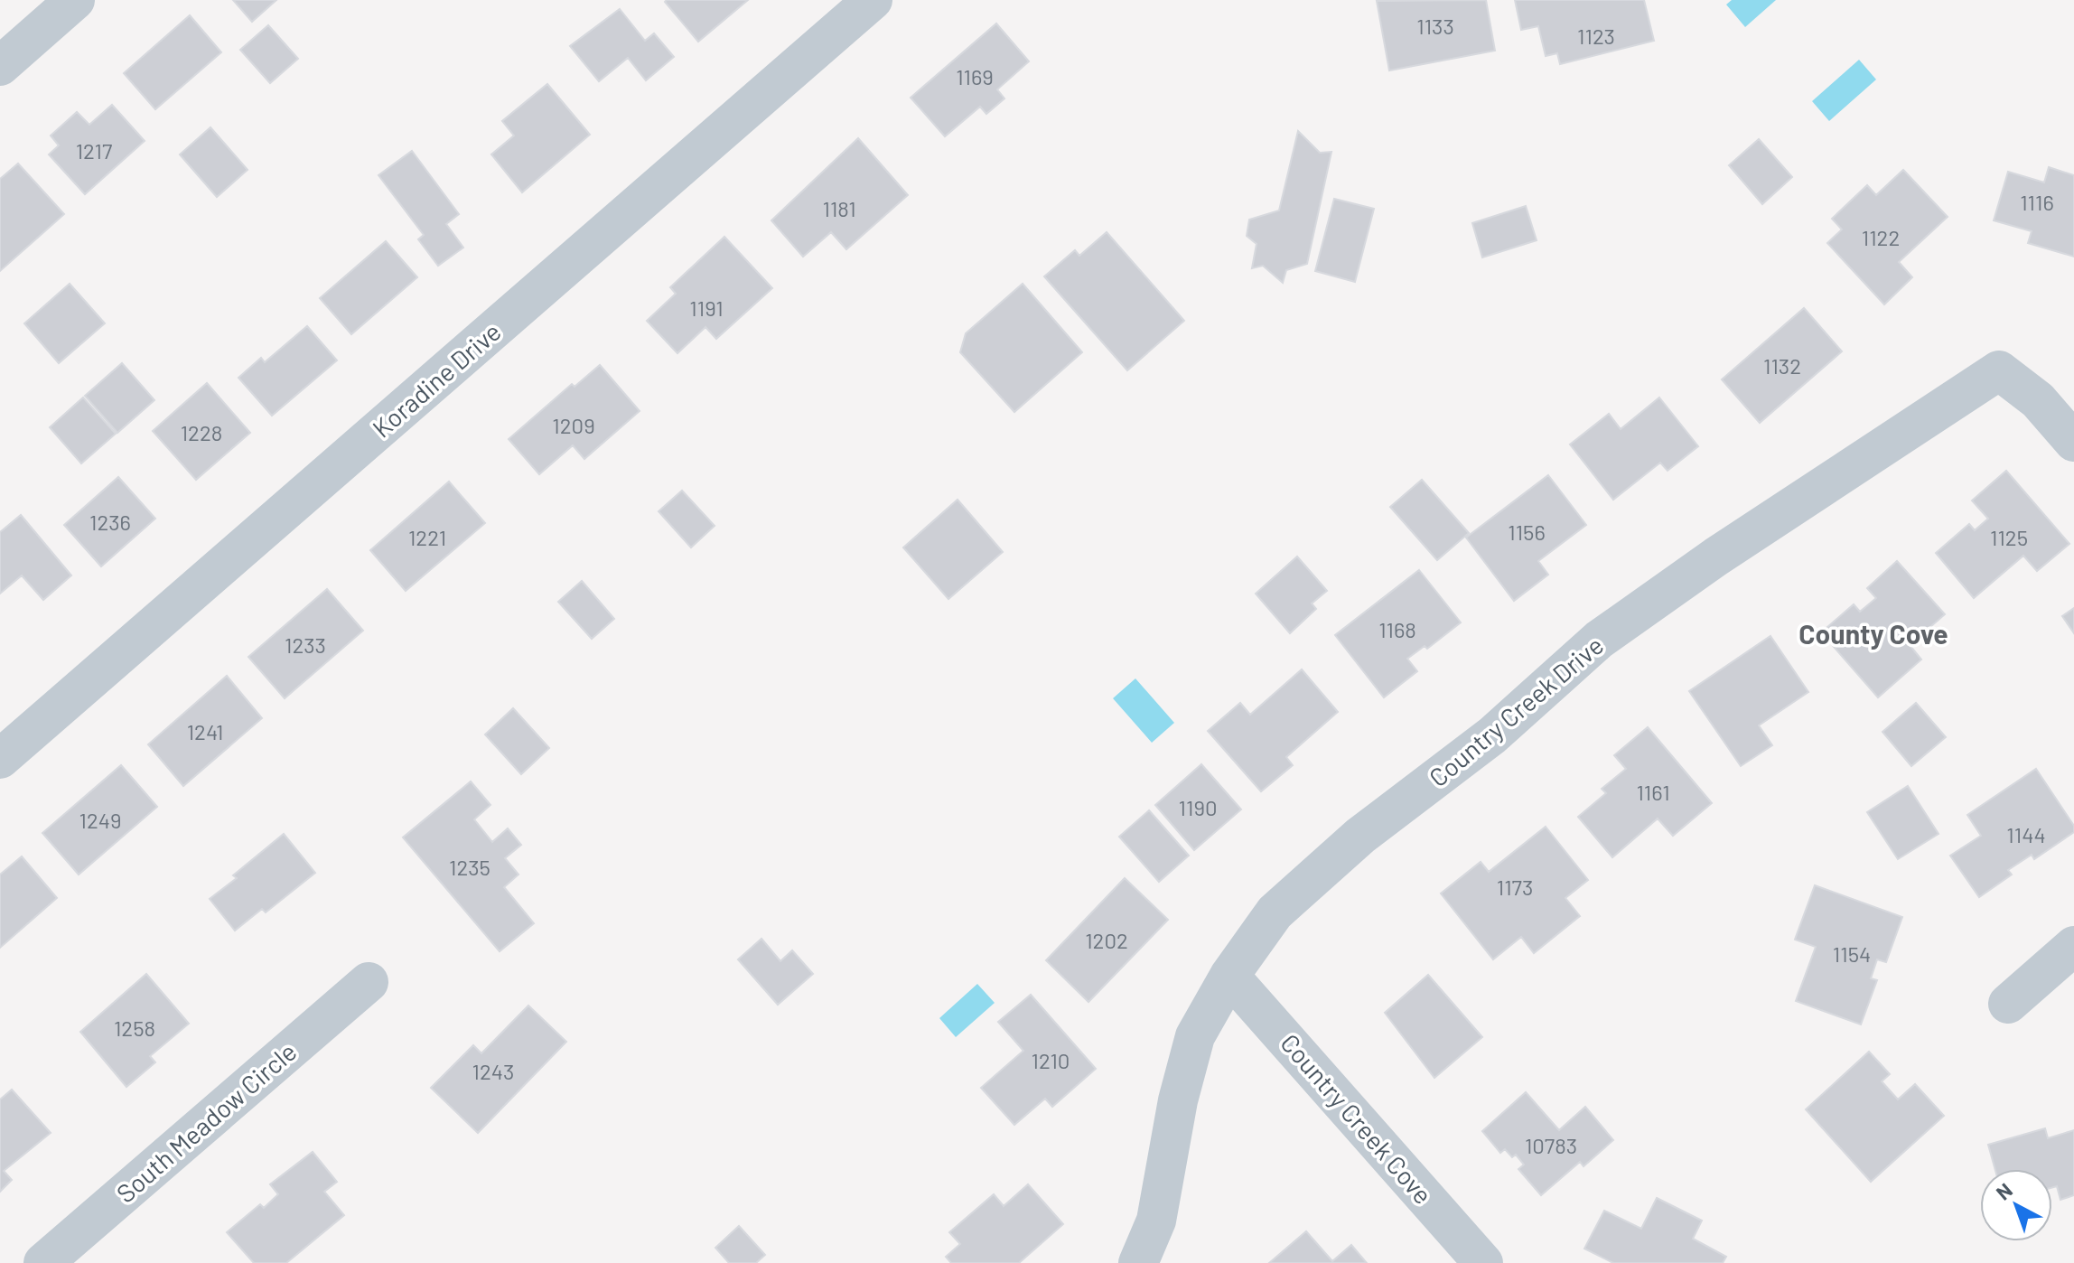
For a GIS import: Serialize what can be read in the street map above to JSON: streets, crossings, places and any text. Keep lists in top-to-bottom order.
{
  "streets": {
    "street": [
      "Koradine Drive",
      "Country Creek Drive",
      "Country Creek Cove",
      "South Meadow Circle"
    ]
  },
  "crossings": [
    ["Country Creek Drive", "Country Creek Cove"]
  ],
  "districts": ["County Cove"],
  "house_numbers": [
    "1133",
    "1123",
    "1169",
    "1217",
    "1116",
    "1181",
    "1122",
    "1191",
    "1132",
    "1209",
    "1228",
    "1236",
    "1156",
    "1221",
    "1125",
    "1168",
    "1233",
    "1241",
    "1161",
    "1190",
    "1249",
    "1144",
    "1235",
    "1173",
    "1202",
    "1154",
    "1258",
    "1210",
    "1243",
    "10783"
  ],
  "north": "top left"
}
